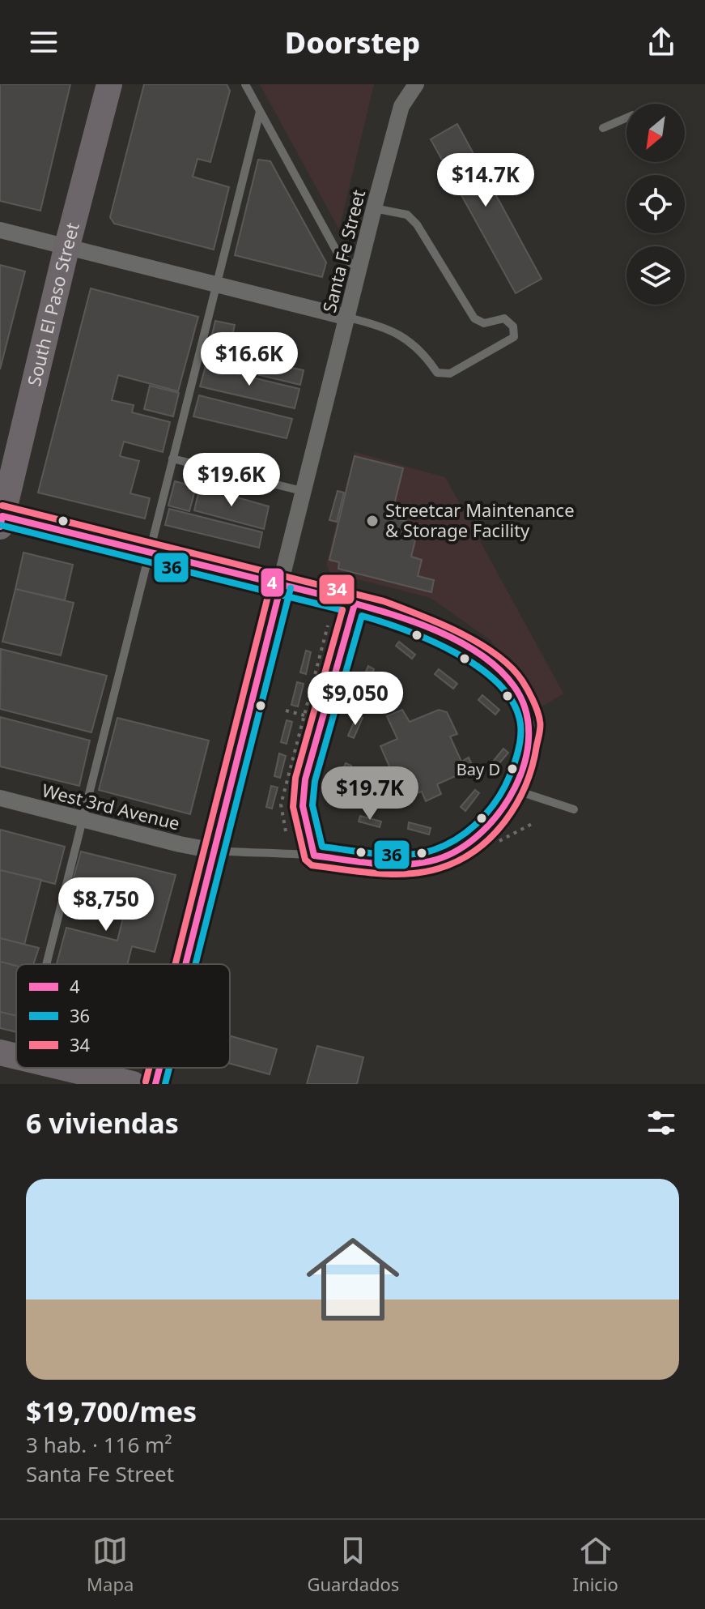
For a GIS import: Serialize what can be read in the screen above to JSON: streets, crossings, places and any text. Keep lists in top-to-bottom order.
{
  "streets": {
    "main road": ["South El Paso Street"],
    "street": ["Santa Fe Street", "West 3rd Avenue"]
  },
  "crossings": [
    ["Santa Fe Street", "West 3rd Avenue"]
  ],
  "places": ["Streetcar Maintenance & Storage Facility", "Bay D"],
  "lines": ["transit line 34", "transit line 4", "transit line 36"],
  "legend": ["4", "36", "34"],
  "north": "bottom left",
  "page": {
    "header": "Doorstep",
    "price": [
      "$14.7K",
      "$16.6K",
      "$19.6K",
      "$9,050",
      "$19.7K",
      "$8,750"
    ],
    "heading": "6 viviendas",
    "list": [
      {
        "name": "$19,700/mes",
        "note": "3 hab. · 116 m² · Santa Fe Street"
      }
    ],
    "tabs": ["Mapa", "Guardados", "Inicio"]
  }
}
